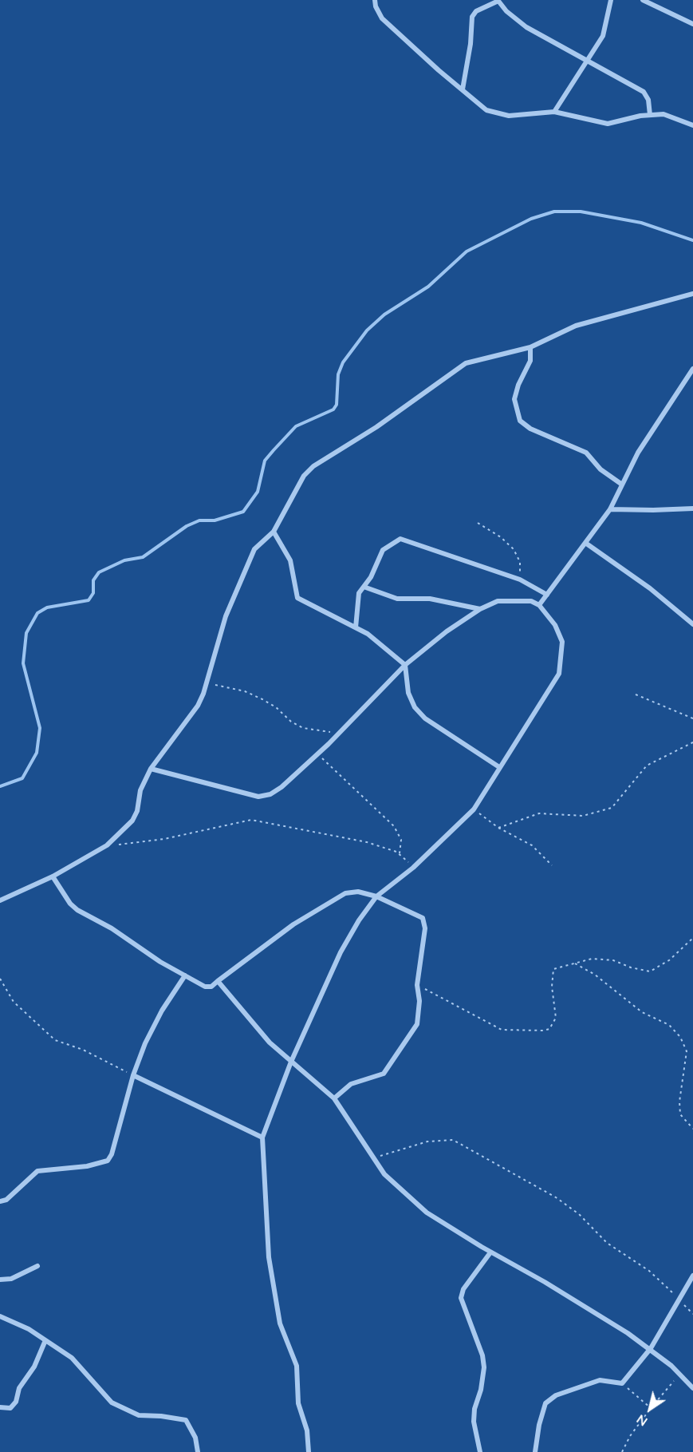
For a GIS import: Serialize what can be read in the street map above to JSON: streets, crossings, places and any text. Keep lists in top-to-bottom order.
{
  "north": "bottom left"
}
